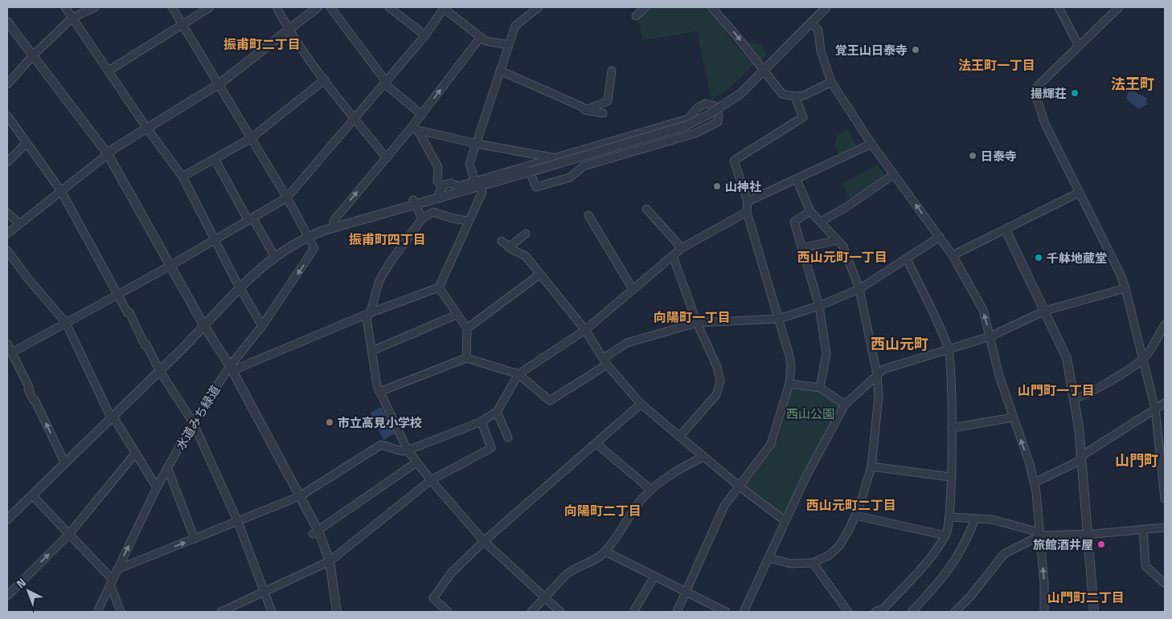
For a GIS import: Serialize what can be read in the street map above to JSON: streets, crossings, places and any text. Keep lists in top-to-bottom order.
{
  "streets": {
    "street": ["水道みち緑道"]
  },
  "districts": [
    "振甫町二丁目",
    "法王町一丁目",
    "法王町",
    "振甫町四丁目",
    "西山元町一丁目",
    "向陽町一丁目",
    "西山元町",
    "山門町一丁目",
    "山門町",
    "西山元町二丁目",
    "向陽町二丁目",
    "山門町二丁目"
  ],
  "parks": ["西山公園"],
  "places": [
    "覚王山日泰寺",
    "揚輝荘",
    "日泰寺",
    "山神社",
    "千躰地蔵堂",
    "市立高見小学校",
    "旅館酒井屋"
  ],
  "north": "top left"
}
